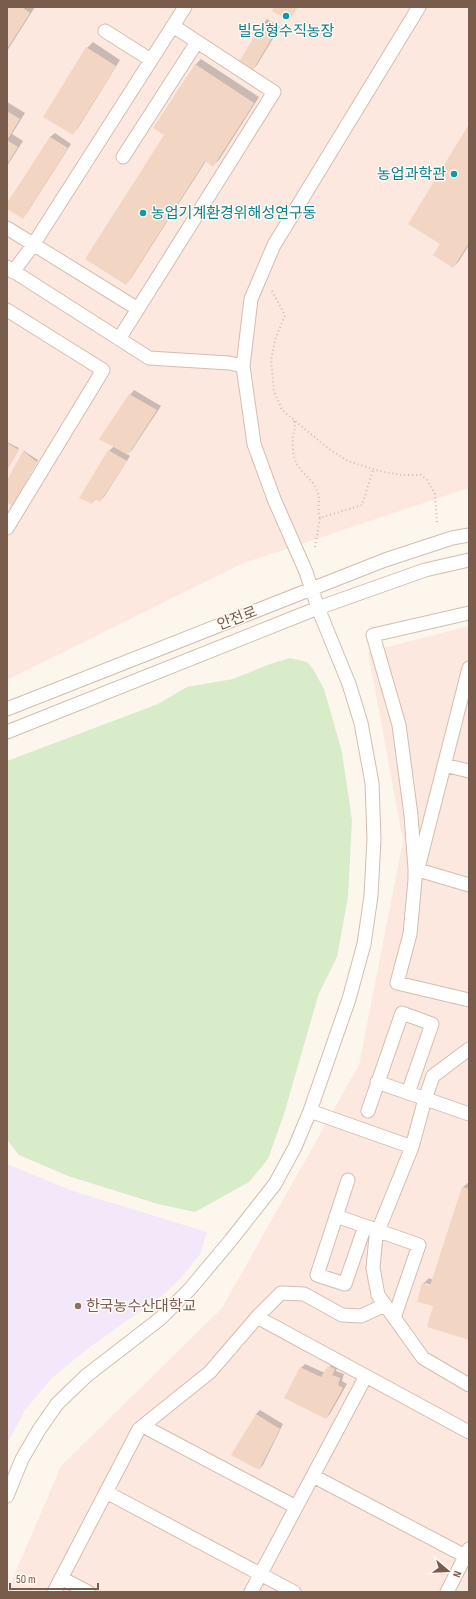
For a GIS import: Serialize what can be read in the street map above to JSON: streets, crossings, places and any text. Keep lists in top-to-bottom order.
{
  "streets": {
    "street": ["안전로"]
  },
  "places": [
    "빌딩형수직농장",
    "농업과학관",
    "농업기계환경위해성연구동",
    "한국농수산대학교"
  ],
  "scale_bar": "50 m",
  "north": "right"
}
